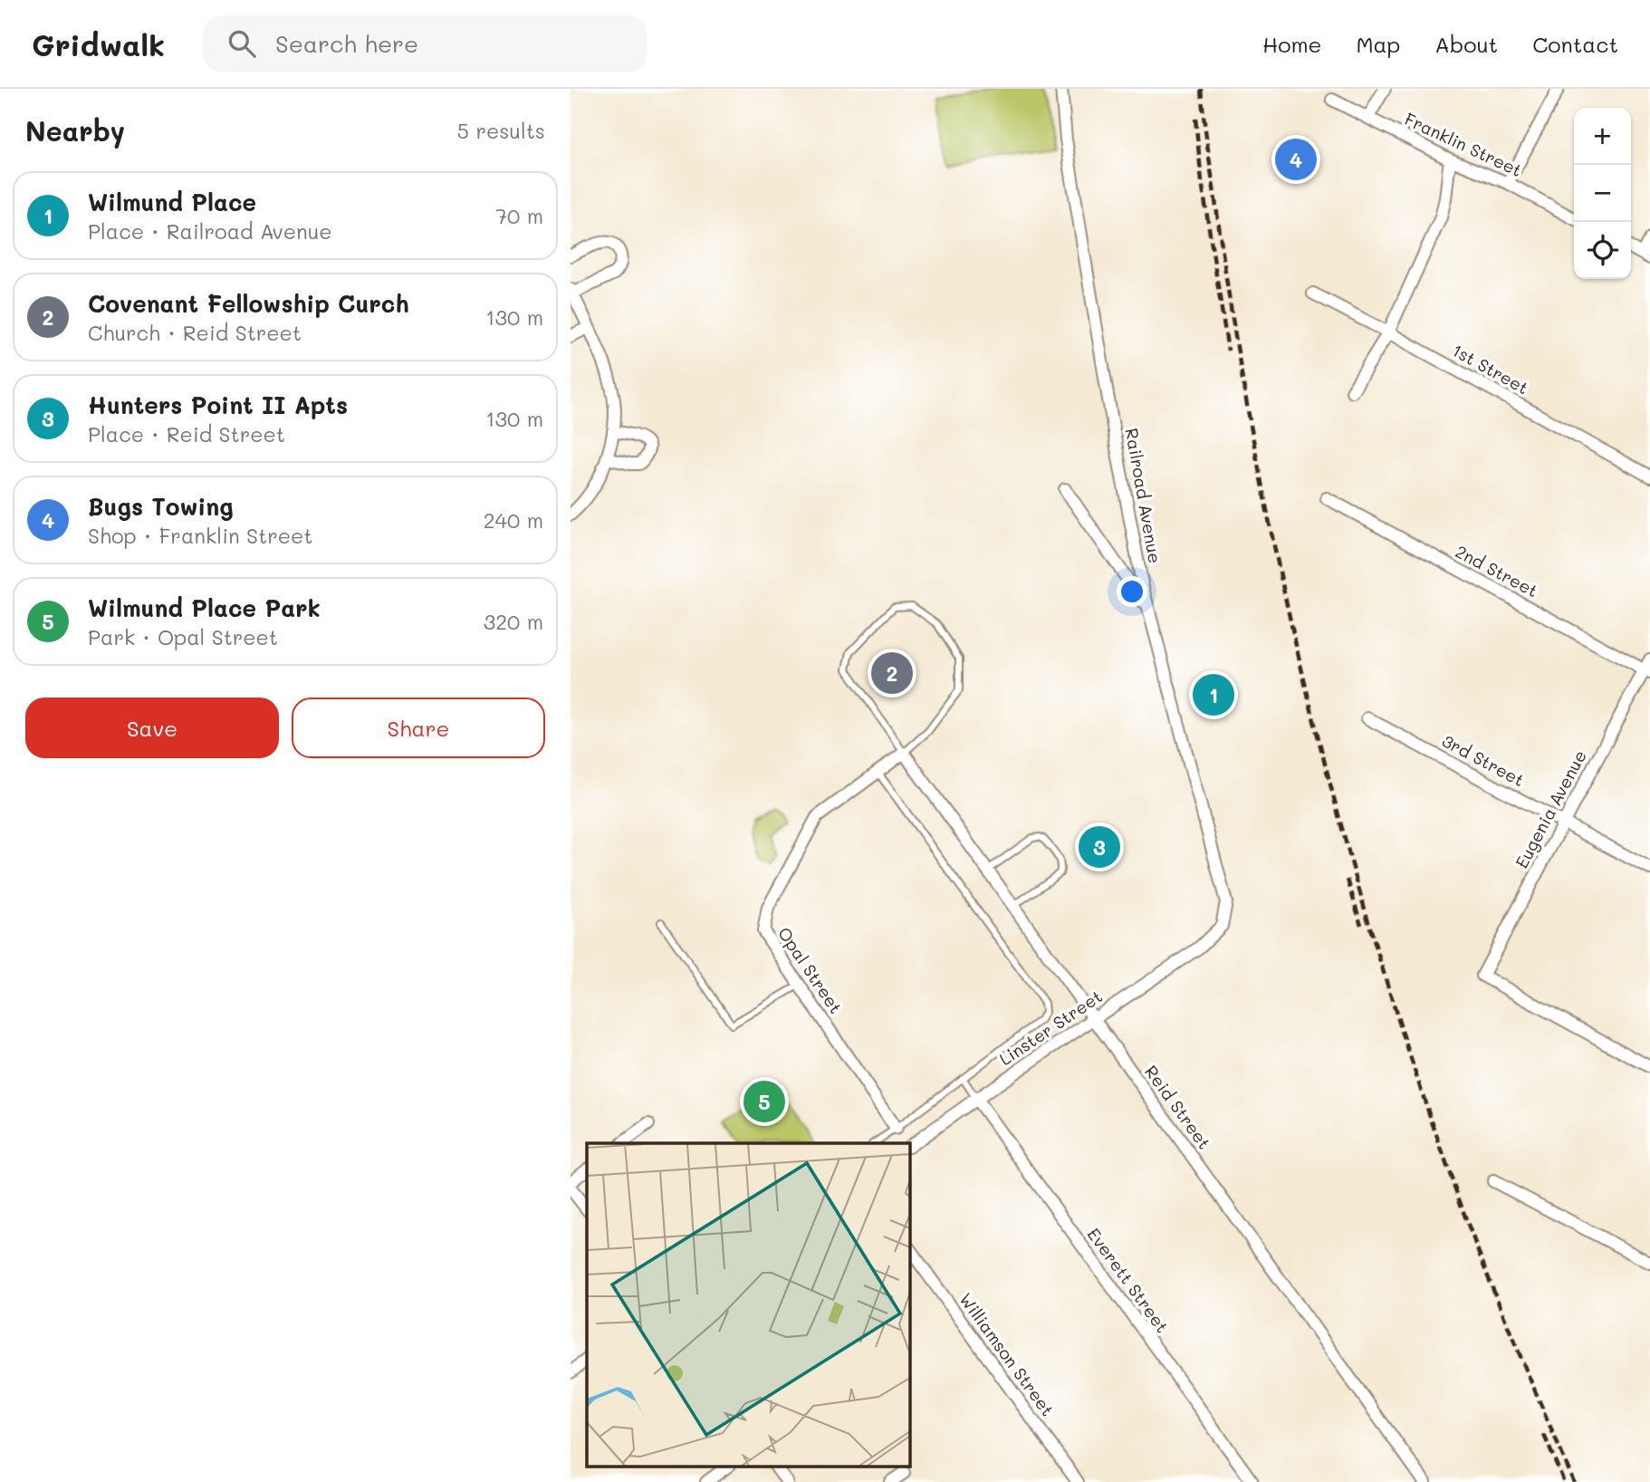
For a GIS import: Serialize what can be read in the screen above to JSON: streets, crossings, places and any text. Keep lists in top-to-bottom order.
{
  "streets": {
    "street": [
      "Franklin Street",
      "1st Street",
      "Railroad Avenue",
      "2nd Street",
      "3rd Street",
      "Eugenia Avenue",
      "Opal Street",
      "Linster Street",
      "Reid Street",
      "Everett Street",
      "Williamson Street"
    ]
  },
  "crossings": [
    ["Railroad Avenue", "Linster Street"],
    ["2nd Street", "Eugenia Avenue"],
    ["3rd Street", "Eugenia Avenue"],
    ["Opal Street", "Reid Street"],
    ["Linster Street", "Reid Street"],
    ["Linster Street", "Everett Street"]
  ],
  "page": {
    "header": "Gridwalk",
    "search": "Search here",
    "nav": [
      "Home",
      "Map",
      "About",
      "Contact"
    ],
    "heading": ["Nearby", "5 results"],
    "map_buttons": ["+", "−"],
    "pins": [
      "4",
      "2",
      "1",
      "3",
      "5"
    ],
    "list": [
      {
        "mark": "1",
        "name": "Wilmund Place",
        "note": "Place · Railroad Avenue",
        "value": "70 m"
      },
      {
        "mark": "2",
        "name": "Covenant Fellowship Curch",
        "note": "Church · Reid Street",
        "value": "130 m"
      },
      {
        "mark": "3",
        "name": "Hunters Point II Apts",
        "note": "Place · Reid Street",
        "value": "130 m"
      },
      {
        "mark": "4",
        "name": "Bugs Towing",
        "note": "Shop · Franklin Street",
        "value": "240 m"
      },
      {
        "mark": "5",
        "name": "Wilmund Place Park",
        "note": "Park · Opal Street",
        "value": "320 m"
      }
    ],
    "buttons": ["Save", "Share"]
  }
}
